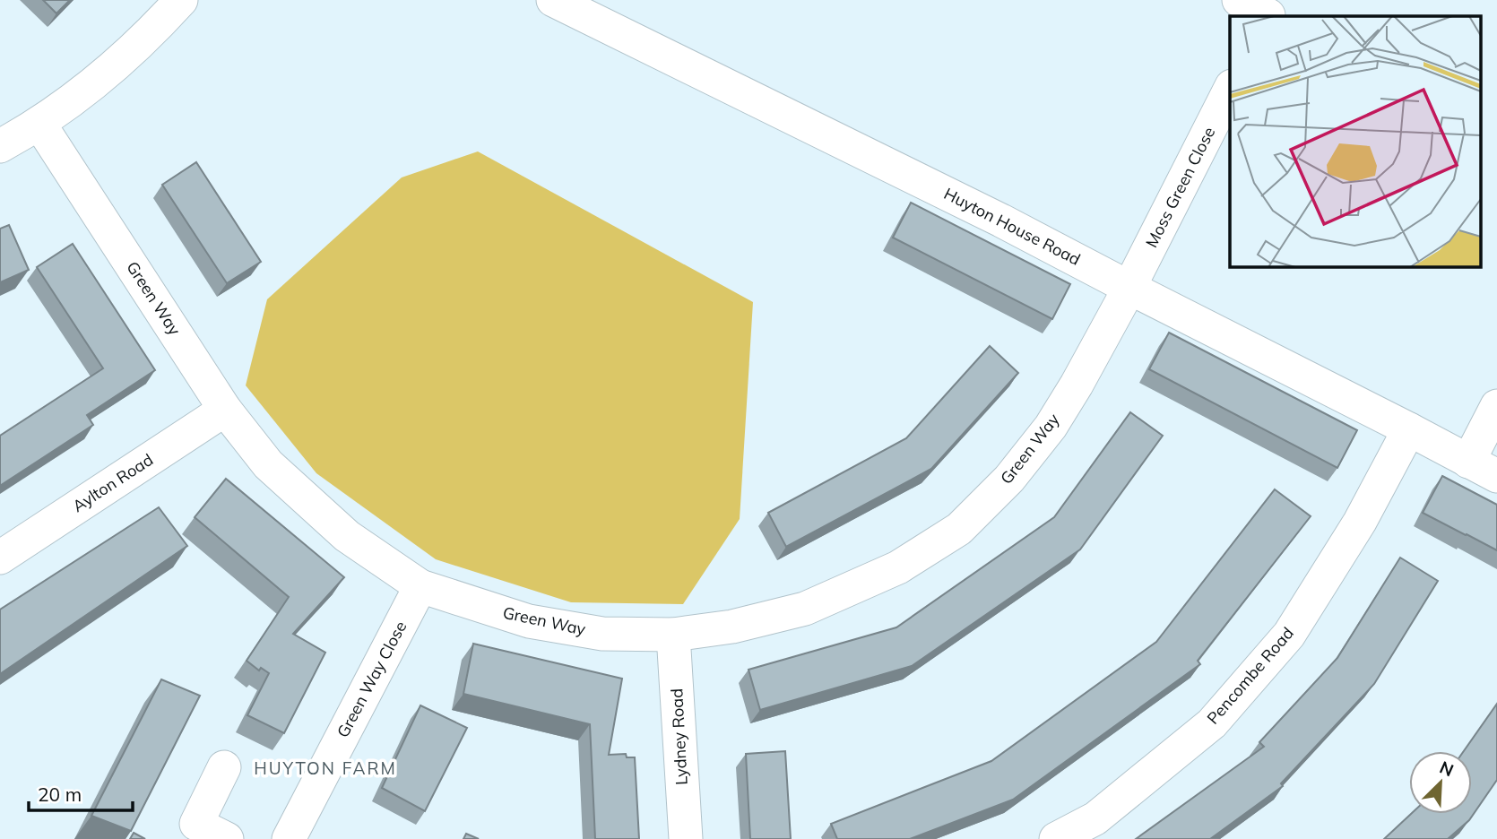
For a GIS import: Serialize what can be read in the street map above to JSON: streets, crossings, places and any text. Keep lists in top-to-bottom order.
{
  "streets": {
    "street": [
      "Moss Green Close",
      "Huyton House Road",
      "Green Way",
      "Aylton Road",
      "Pencombe Road",
      "Green Way Close",
      "Lydney Road"
    ]
  },
  "crossings": [
    ["Moss Green Close", "Huyton House Road"],
    ["Moss Green Close", "Green Way"],
    ["Huyton House Road", "Green Way"],
    ["Huyton House Road", "Pencombe Road"],
    ["Green Way", "Aylton Road"],
    ["Green Way", "Green Way Close"],
    ["Green Way", "Lydney Road"]
  ],
  "districts": ["HUYTON FARM"],
  "scale_bar": "20 m",
  "north": "top right"
}
